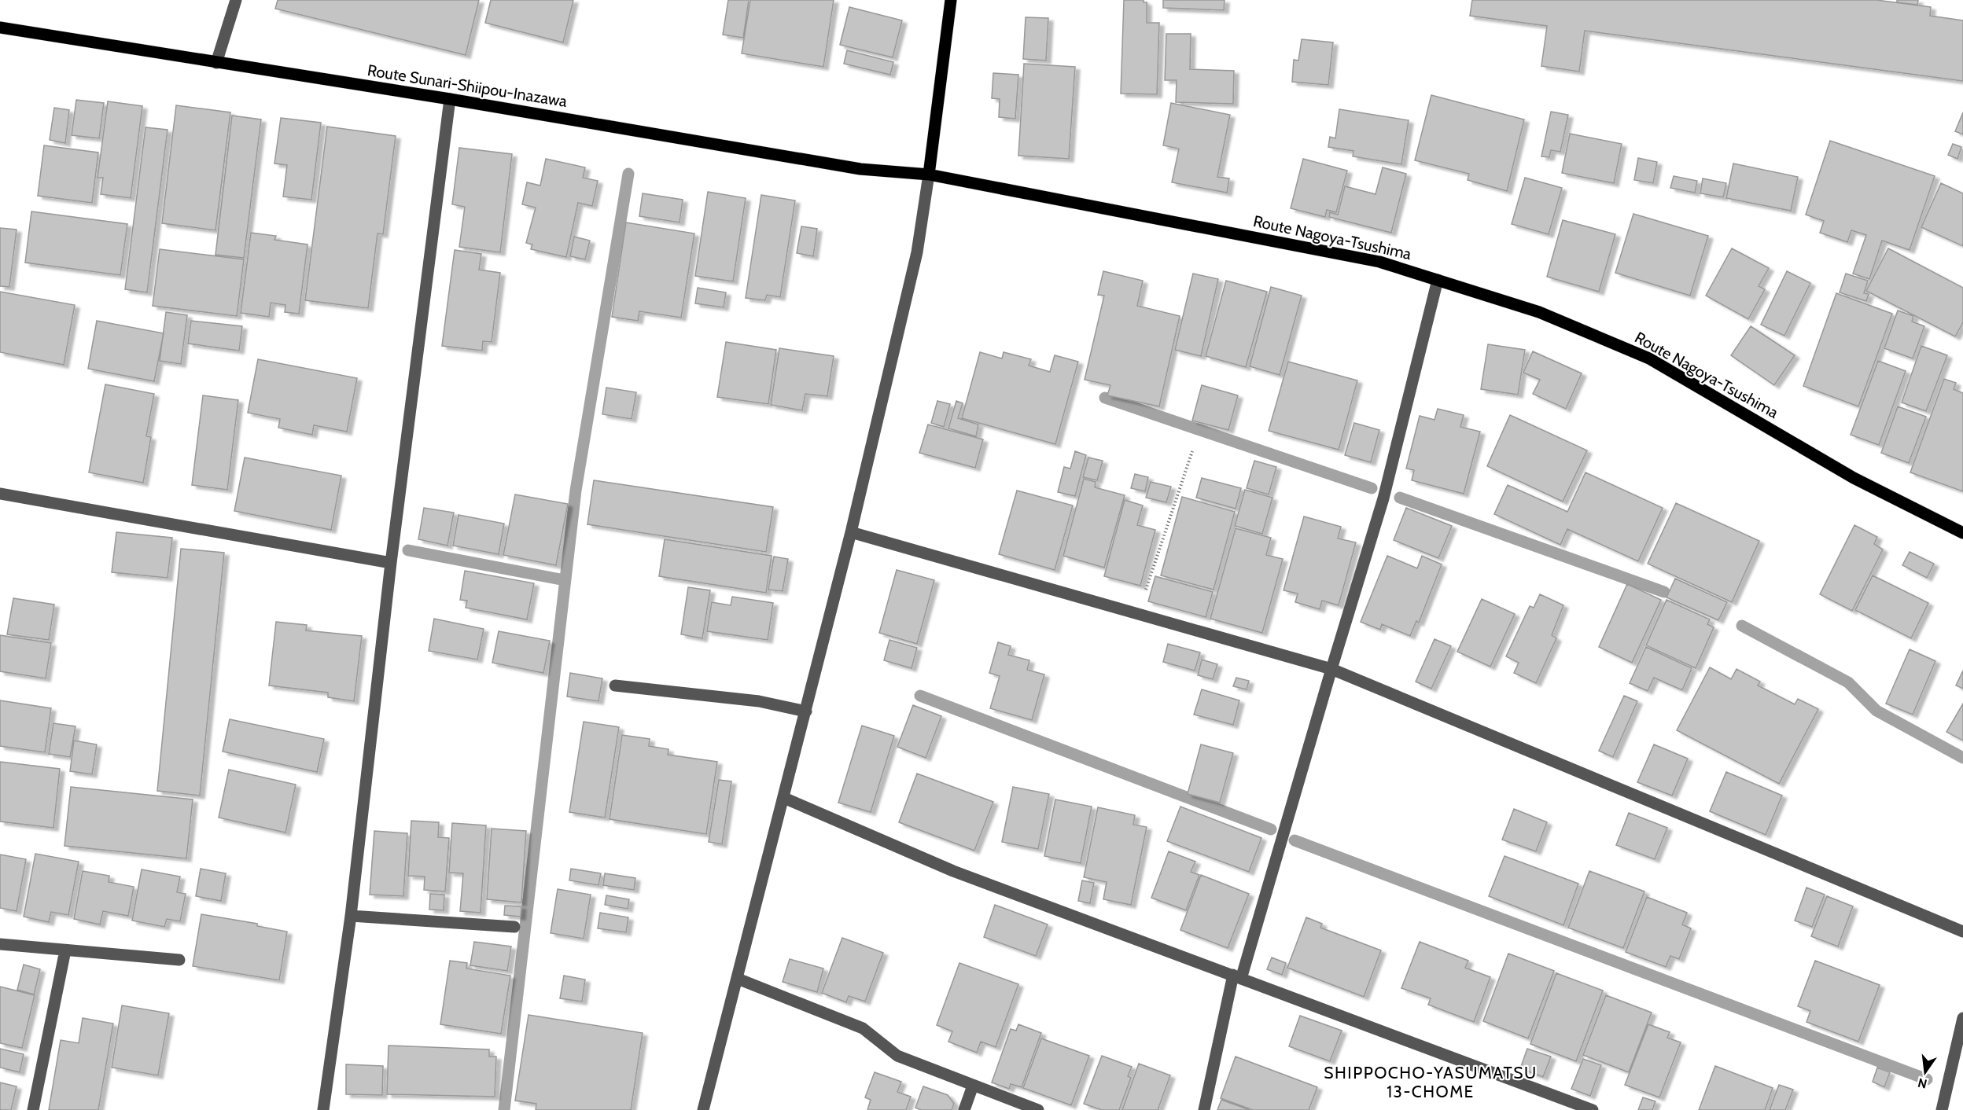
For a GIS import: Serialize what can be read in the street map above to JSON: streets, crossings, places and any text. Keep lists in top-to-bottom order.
{
  "streets": {
    "main road": ["Route Sunari-Shiipou-Inazawa", "Route Nagoya-Tsushima"]
  },
  "crossings": [
    ["Route Sunari-Shiipou-Inazawa", "Route Nagoya-Tsushima"]
  ],
  "districts": ["SHIPPOCHO-YASUMATSU 13-CHOME"],
  "north": "bottom"
}
